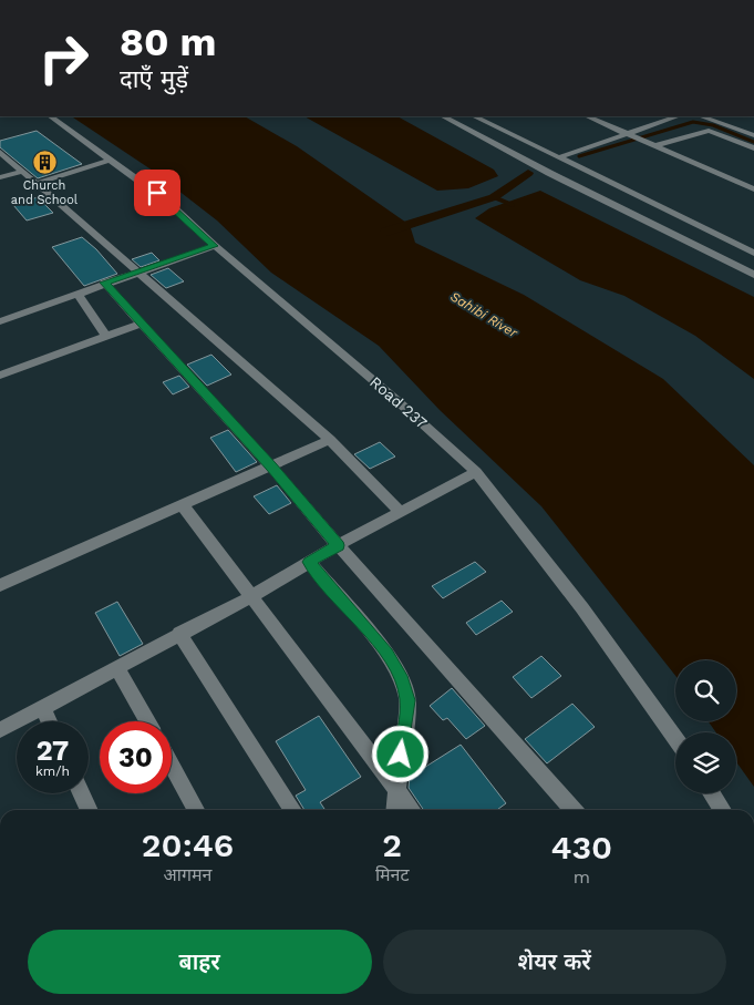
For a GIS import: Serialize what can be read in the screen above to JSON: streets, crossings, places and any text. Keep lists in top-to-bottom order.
{
  "streets": {
    "street": ["Road 237"]
  },
  "water": ["Sahibi River"],
  "places": {
    "building": ["Church and School"]
  },
  "page": {
    "turn": ["80 m", "दाएँ मुड़ें"],
    "speed": "27 km/h",
    "limit": "30",
    "eta": [
      "20:46",
      "आगमन",
      "2",
      "मिनट",
      "430",
      "m"
    ],
    "buttons": ["बाहर", "शेयर करें"]
  }
}
